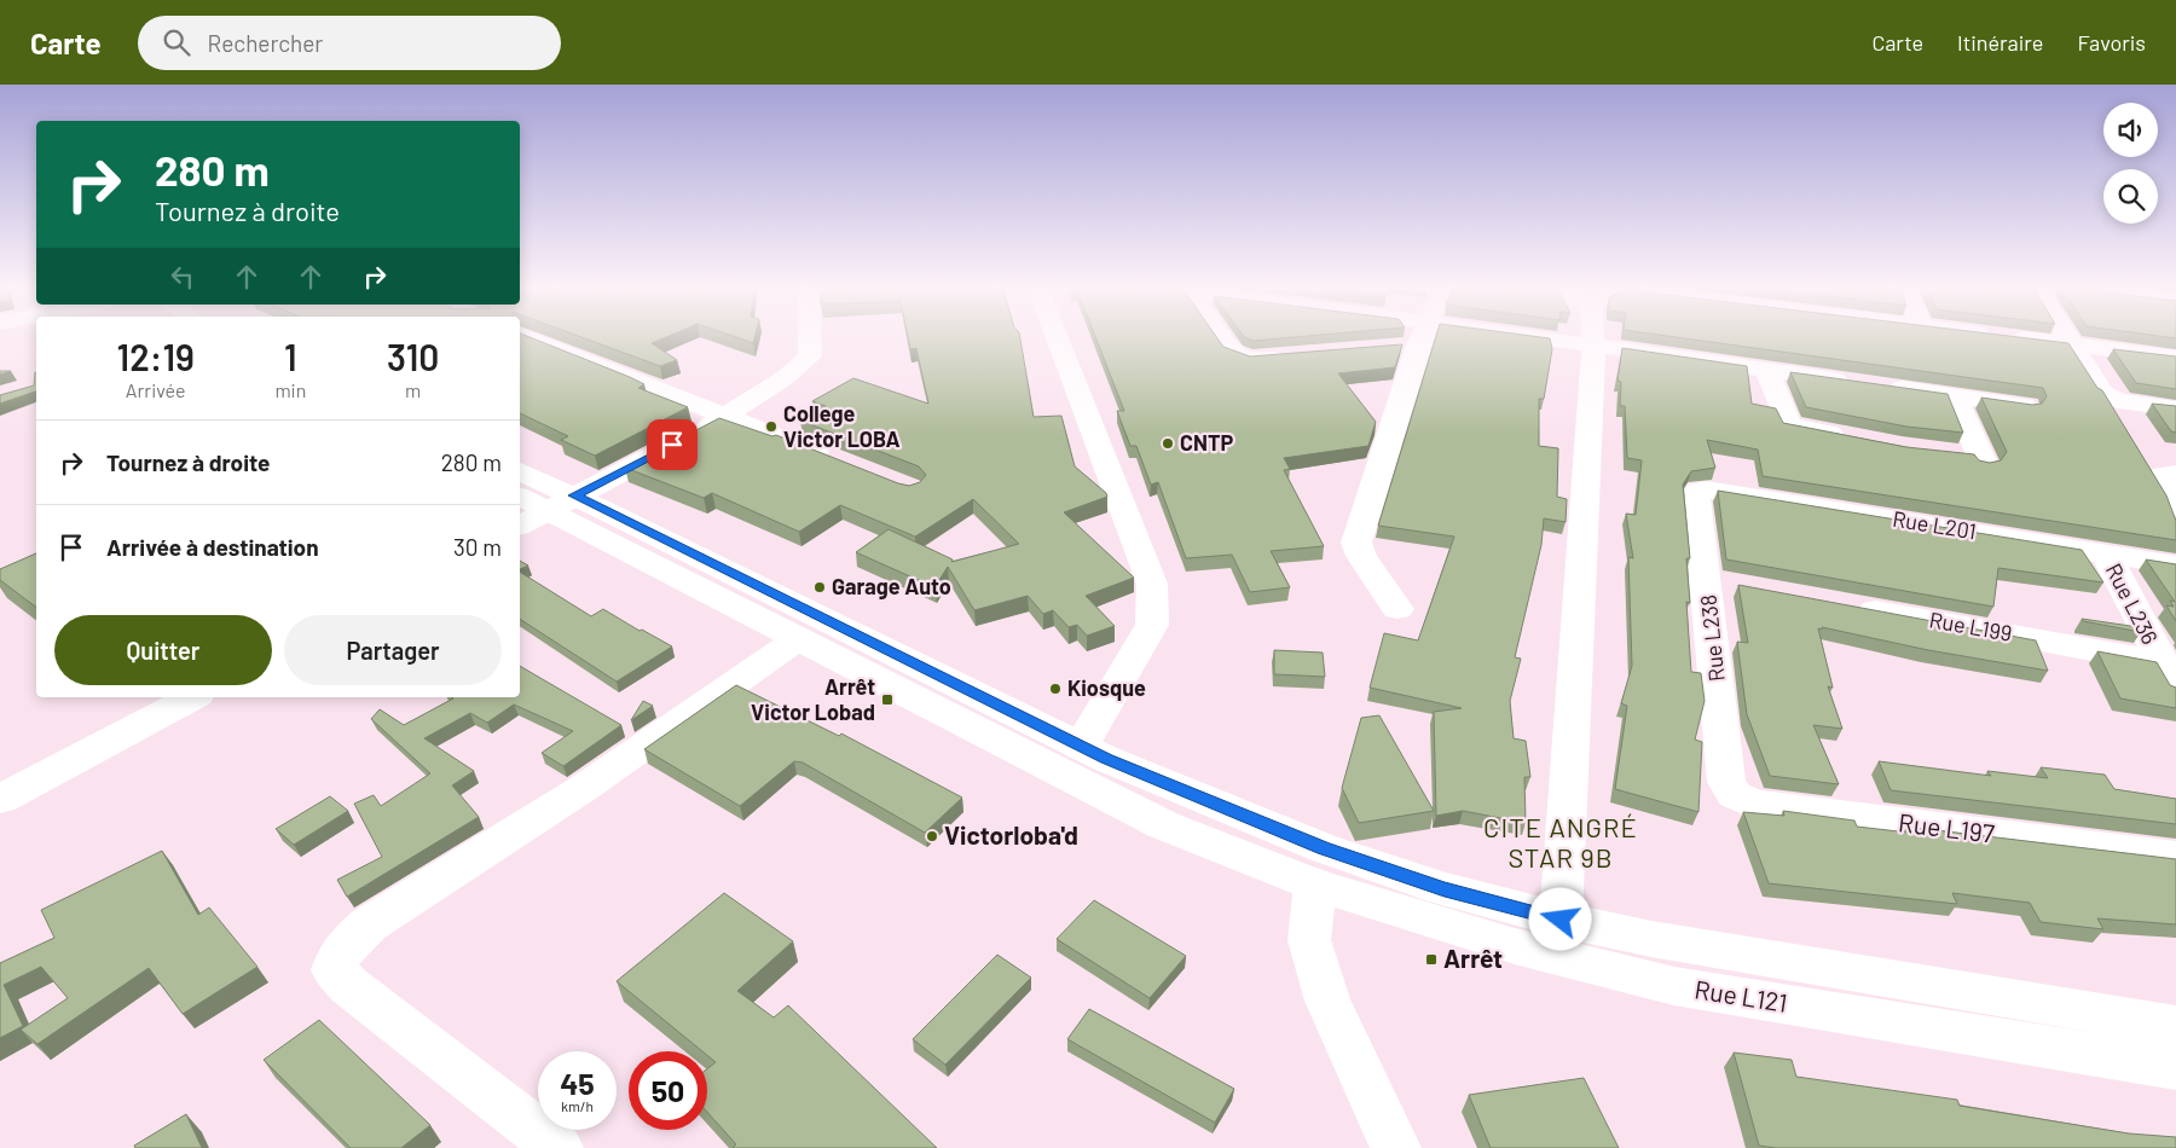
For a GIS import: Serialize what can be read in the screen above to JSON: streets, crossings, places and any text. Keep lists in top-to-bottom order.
{
  "streets": {
    "street": [
      "Rue L201",
      "Rue L236",
      "Rue L199",
      "Rue L238",
      "Rue L197",
      "Rue L121"
    ]
  },
  "crossings": [
    ["Rue L201", "Rue L236"],
    ["Rue L201", "Rue L238"],
    ["Rue L236", "Rue L199"],
    ["Rue L238", "Rue L197"]
  ],
  "districts": ["CITE ANGRÉ STAR 9B"],
  "places": {
    "other": [
      "College Victor LOBA",
      "CNTP",
      "Garage Auto",
      "Kiosque",
      "Victorloba'd"
    ],
    "transit": ["Arrêt Victor Lobad", "Arrêt"]
  },
  "page": {
    "header": "Carte",
    "search": "Rechercher",
    "nav": ["Carte", "Itinéraire", "Favoris"],
    "turn": ["280 m", "Tournez à droite"],
    "eta": [
      "12:19",
      "Arrivée",
      "1",
      "min",
      "310",
      "m"
    ],
    "list": [
      {
        "name": "Tournez à droite",
        "value": "280 m"
      },
      {
        "name": "Arrivée à destination",
        "value": "30 m"
      }
    ],
    "buttons": ["Quitter", "Partager"],
    "speed": "45 km/h",
    "limit": "50"
  }
}
